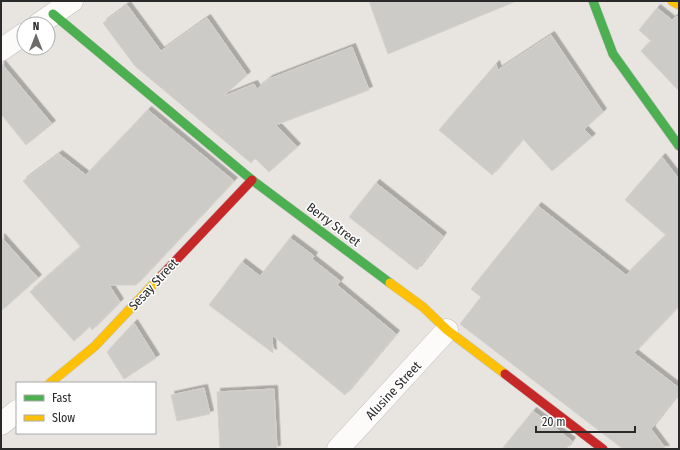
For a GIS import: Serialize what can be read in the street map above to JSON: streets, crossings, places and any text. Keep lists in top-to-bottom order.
{
  "streets": {
    "street": ["Berry Street", "Sesay Street", "Alusine Street"]
  },
  "crossings": [
    ["Berry Street", "Sesay Street"],
    ["Berry Street", "Alusine Street"]
  ],
  "legend": ["Fast", "Slow"],
  "scale_bar": "20 m",
  "north": "top"
}
